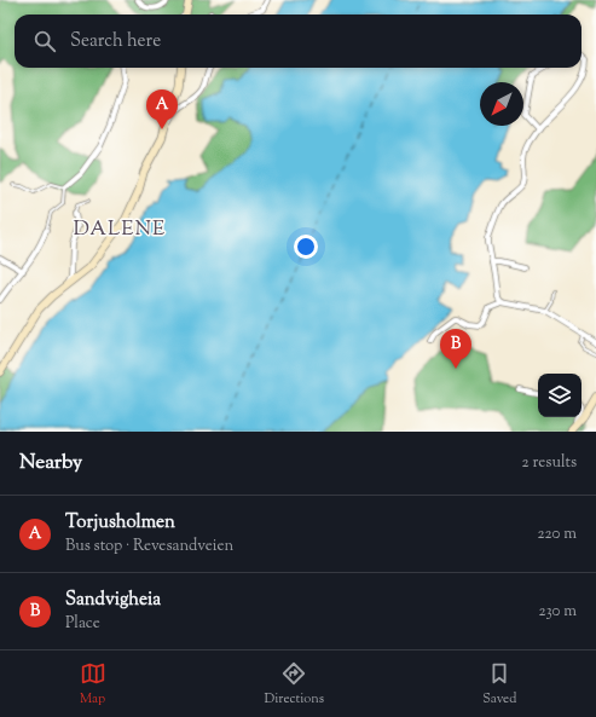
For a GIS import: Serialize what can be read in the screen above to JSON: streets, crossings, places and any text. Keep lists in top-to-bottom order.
{
  "districts": ["DALENE"],
  "north": "bottom left",
  "page": {
    "search": "Search here",
    "pins": ["A", "B"],
    "heading": ["Nearby", "2 results"],
    "list": [
      {
        "mark": "A",
        "name": "Torjusholmen",
        "note": "Bus stop · Revesandveien",
        "value": "220 m"
      },
      {
        "mark": "B",
        "name": "Sandvigheia",
        "note": "Place",
        "value": "230 m"
      }
    ],
    "nav": ["Map", "Directions", "Saved"]
  }
}
